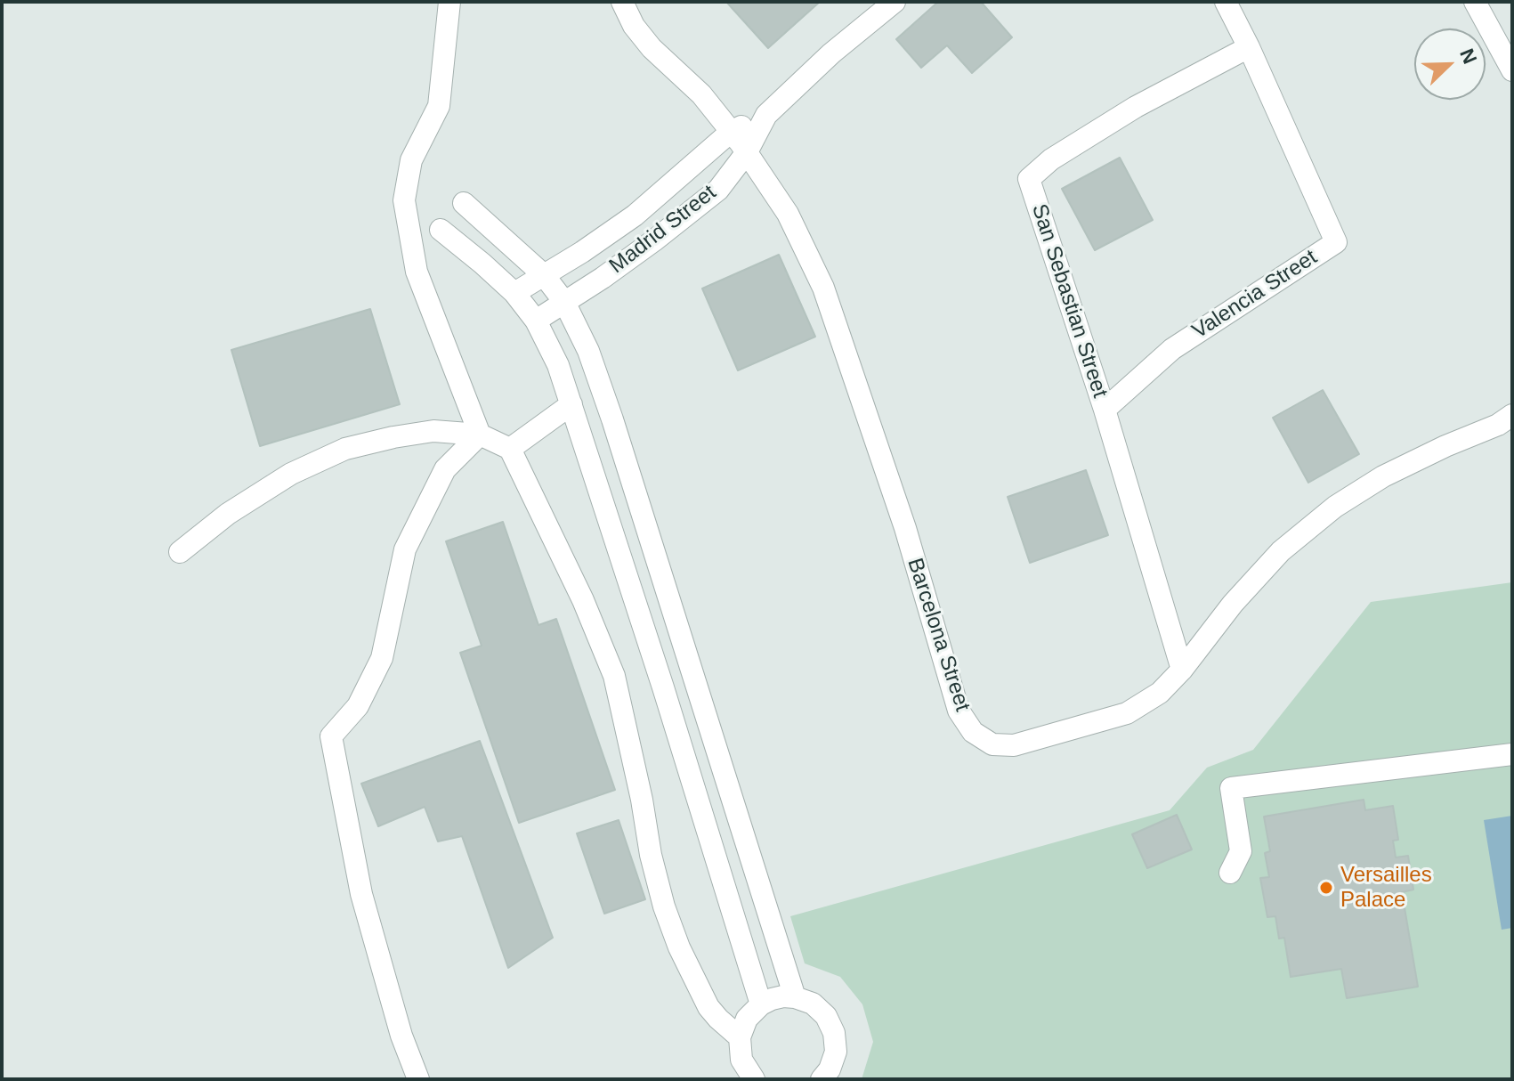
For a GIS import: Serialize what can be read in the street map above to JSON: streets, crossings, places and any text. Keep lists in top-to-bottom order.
{
  "streets": {
    "street": [
      "Madrid Street",
      "Valencia Street",
      "San Sebastian Street",
      "Barcelona Street"
    ]
  },
  "crossings": [
    ["Madrid Street", "Barcelona Street"],
    ["Valencia Street", "San Sebastian Street"],
    ["San Sebastian Street", "Barcelona Street"]
  ],
  "places": ["Versailles Palace"],
  "north": "top right"
}
